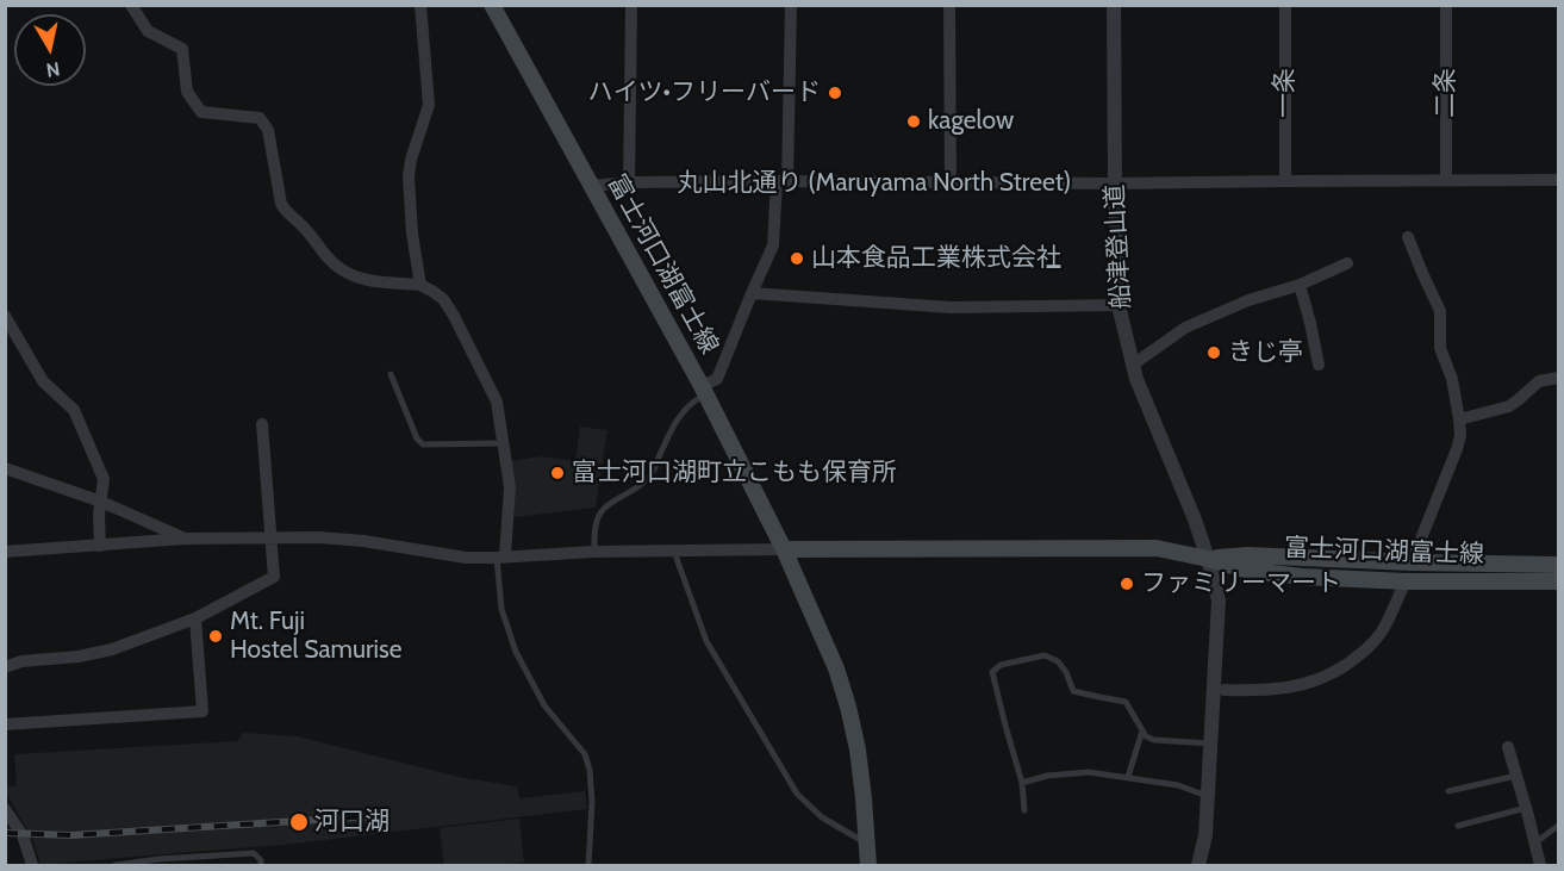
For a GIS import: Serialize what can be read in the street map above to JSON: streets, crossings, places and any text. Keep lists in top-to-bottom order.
{
  "streets": {
    "main road": ["富士河口湖富士線"],
    "street": [
      "一条",
      "二条",
      "丸山北通り (Maruyama North Street)",
      "船津登山道"
    ]
  },
  "crossings": [
    ["一条", "丸山北通り (Maruyama North Street)"],
    ["二条", "丸山北通り (Maruyama North Street)"],
    ["丸山北通り (Maruyama North Street)", "船津登山道"],
    ["丸山北通り (Maruyama North Street)", "富士河口湖富士線"],
    ["船津登山道", "富士河口湖富士線"]
  ],
  "places": [
    "ハイツ•フリーバード",
    "kagelow",
    "山本食品工業株式会社",
    "きじ亭",
    "富士河口湖町立こもも保育所",
    "ファミリーマート",
    "Mt. Fuji Hostel Samurise",
    "河口湖"
  ],
  "north": "bottom"
}
